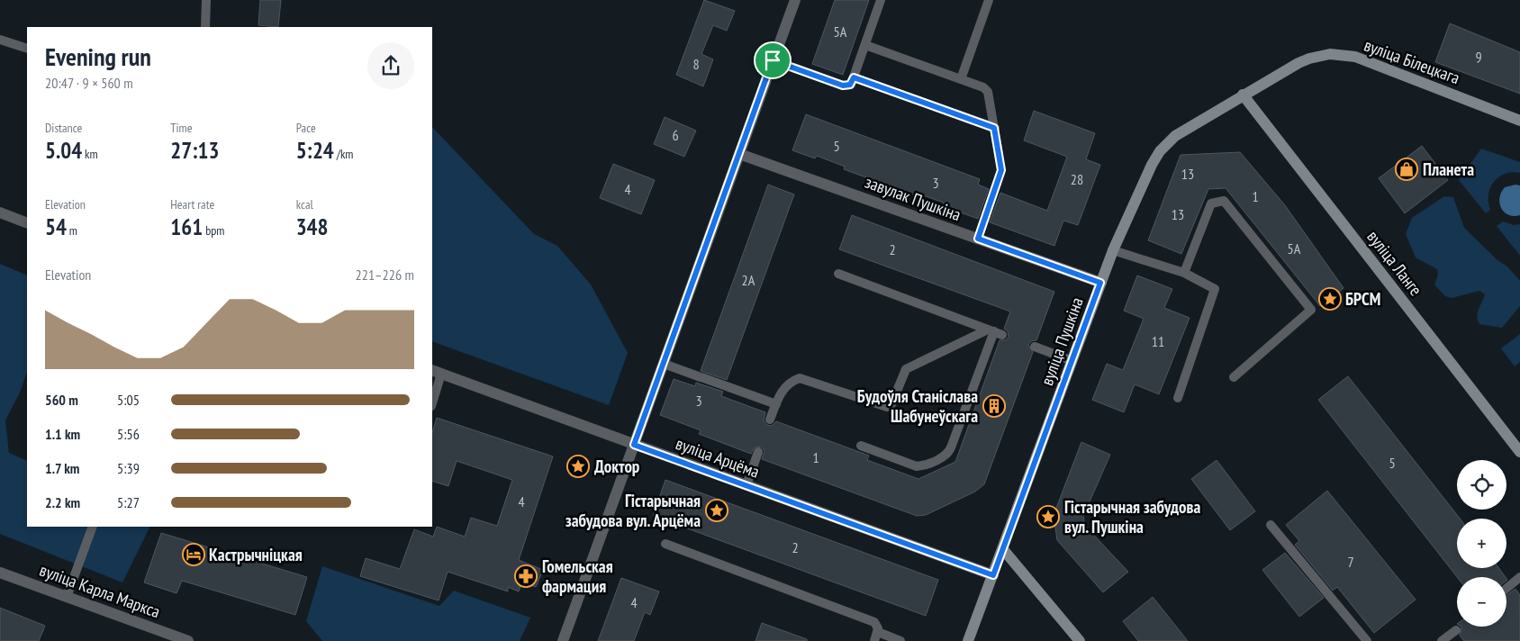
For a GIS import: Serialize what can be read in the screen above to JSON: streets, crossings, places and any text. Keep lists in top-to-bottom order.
{
  "streets": {
    "street": [
      "вуліца Білецкага",
      "завулак Пушкіна",
      "вуліца Ланге",
      "вуліца Пушкіна",
      "вуліца Арцёма",
      "вуліца Карла Маркса"
    ]
  },
  "crossings": [
    ["вуліца Білецкага", "вуліца Ланге"],
    ["вуліца Білецкага", "вуліца Пушкіна"],
    ["завулак Пушкіна", "вуліца Пушкіна"],
    ["вуліца Ланге", "вуліца Пушкіна"],
    ["вуліца Пушкіна", "вуліца Арцёма"]
  ],
  "places": {
    "shop": ["Планета"],
    "place": [
      "БРСМ",
      "Доктор",
      "Гістарычная забудова вул. Арцёма",
      "Гістарычная забудова вул. Пушкіна"
    ],
    "building": ["Будоўля Станіслава Шабунеўскага"],
    "hotel": ["Кастрычніцкая"],
    "pharmacy": ["Гомельская фармация"]
  },
  "house_numbers": [
    "5А",
    "9",
    "8",
    "6",
    "5",
    "13",
    "28",
    "3",
    "4",
    "1",
    "13",
    "5А",
    "2",
    "2А",
    "11",
    "3",
    "1",
    "5",
    "4",
    "2",
    "7",
    "4"
  ],
  "page": {
    "heading": ["Evening run", "20:47 · 9 × 560 m"],
    "stats": [
      ["Distance", "5.04 km"],
      ["Time", "27:13"],
      ["Pace", "5:24 /km"],
      ["Elevation", "54 m"],
      ["Heart rate", "161 bpm"],
      ["kcal", "348"]
    ],
    "chart": ["Elevation", "221–226 m"],
    "list": [
      {
        "name": "560 m",
        "note": "5:05"
      },
      {
        "name": "1.1 km",
        "note": "5:56"
      },
      {
        "name": "1.7 km",
        "note": "5:39"
      },
      {
        "name": "2.2 km",
        "note": "5:27"
      }
    ],
    "map_buttons": ["+", "−"]
  }
}
